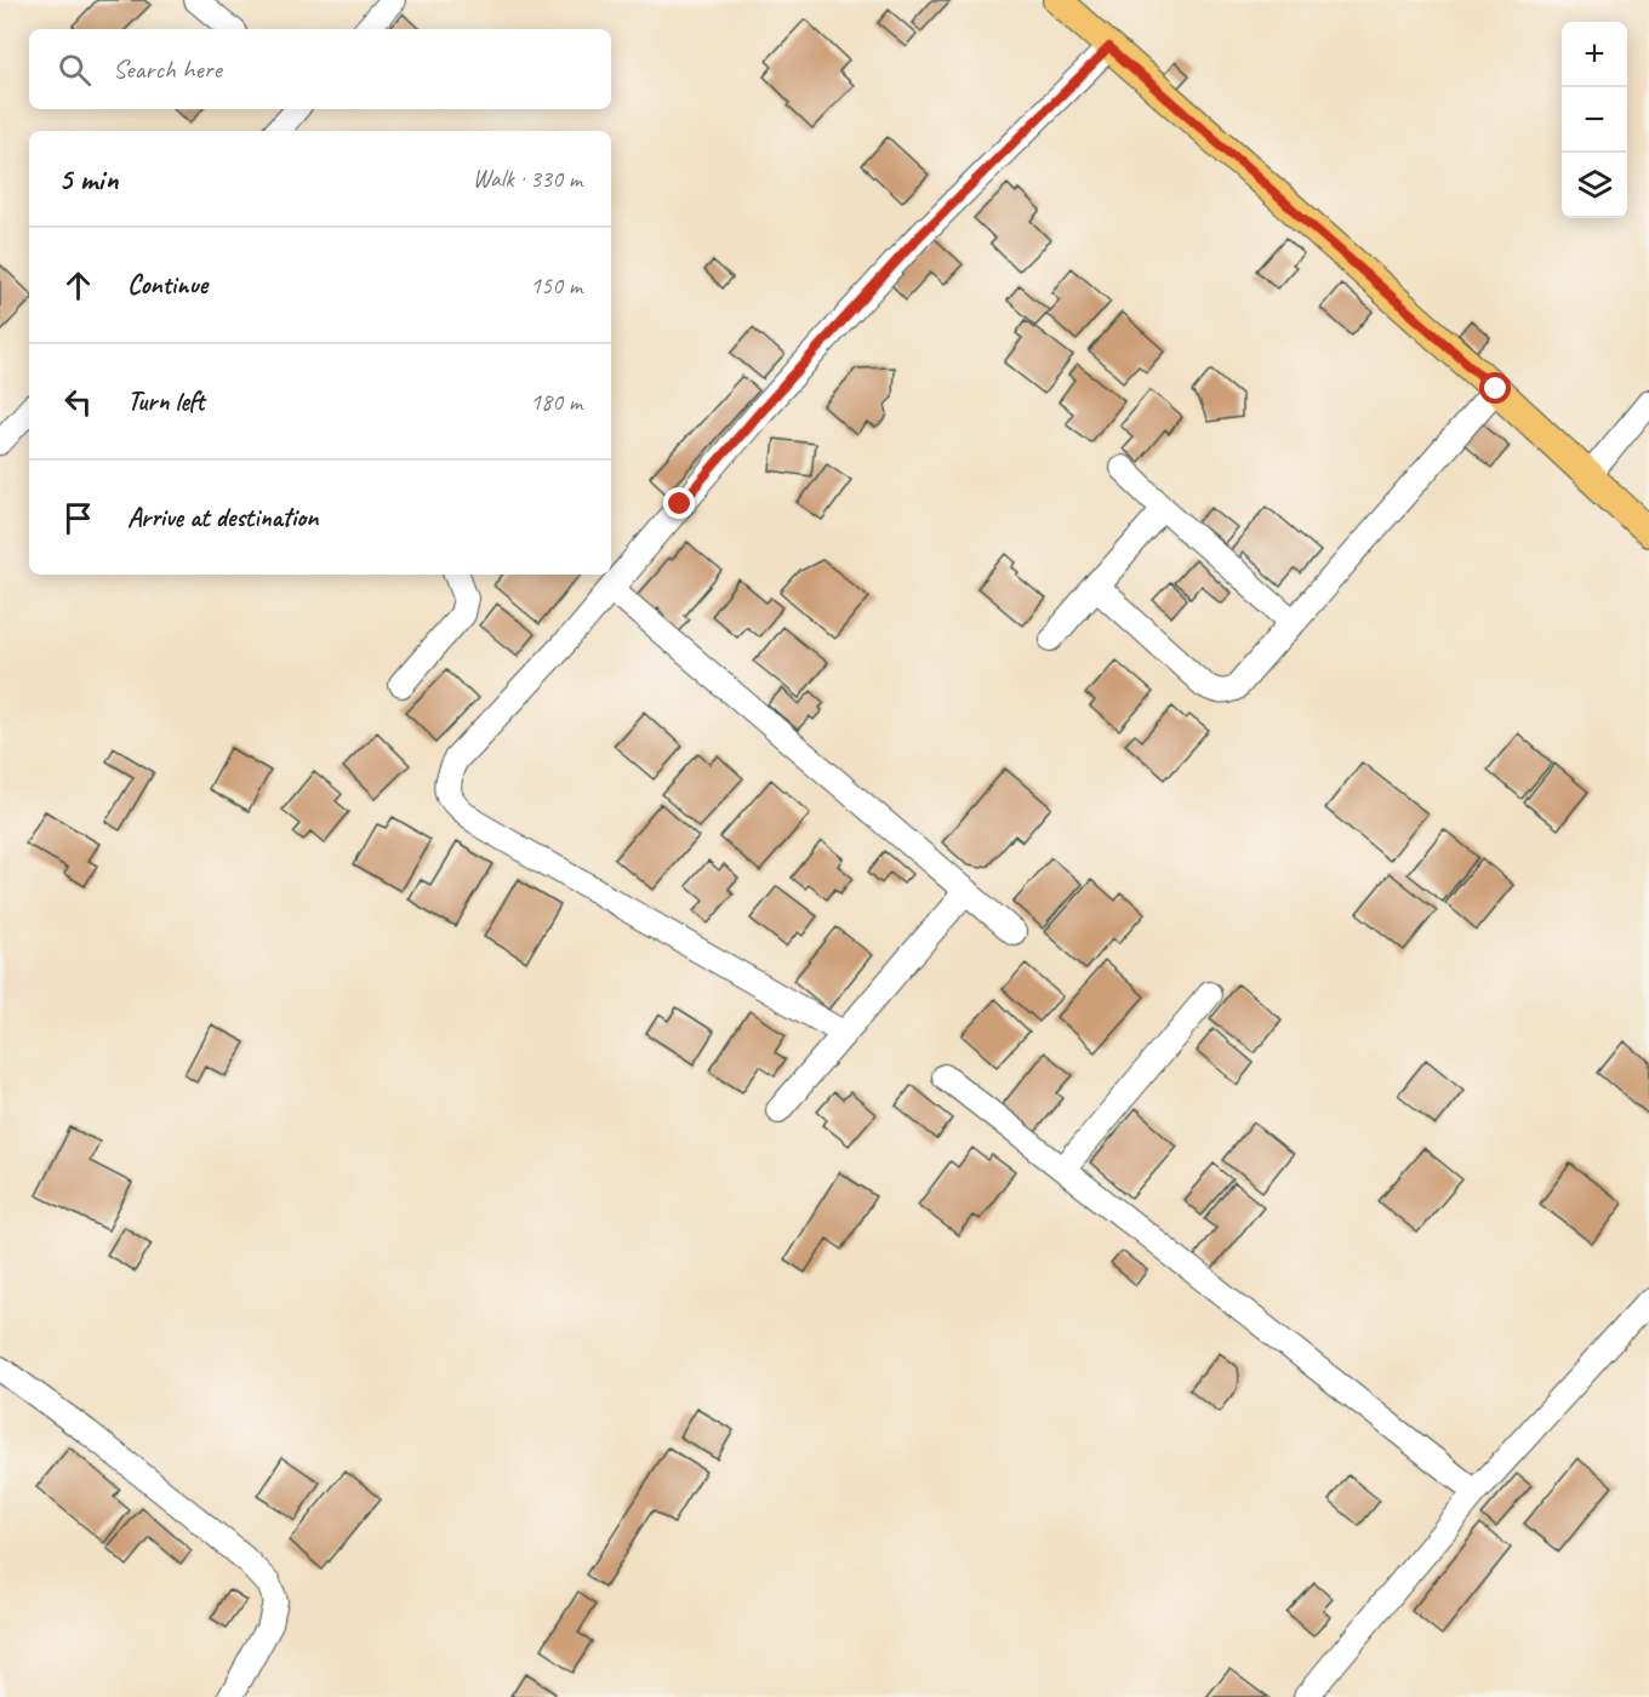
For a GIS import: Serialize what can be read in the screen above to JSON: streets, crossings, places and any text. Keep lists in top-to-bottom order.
{
  "page": {
    "map_buttons": ["+", "−"],
    "search": "Search here",
    "heading": ["5 min", "Walk · 330 m"],
    "list": [
      ["Continue", "150 m"],
      ["Turn left", "180 m"],
      "Arrive at destination"
    ]
  }
}
